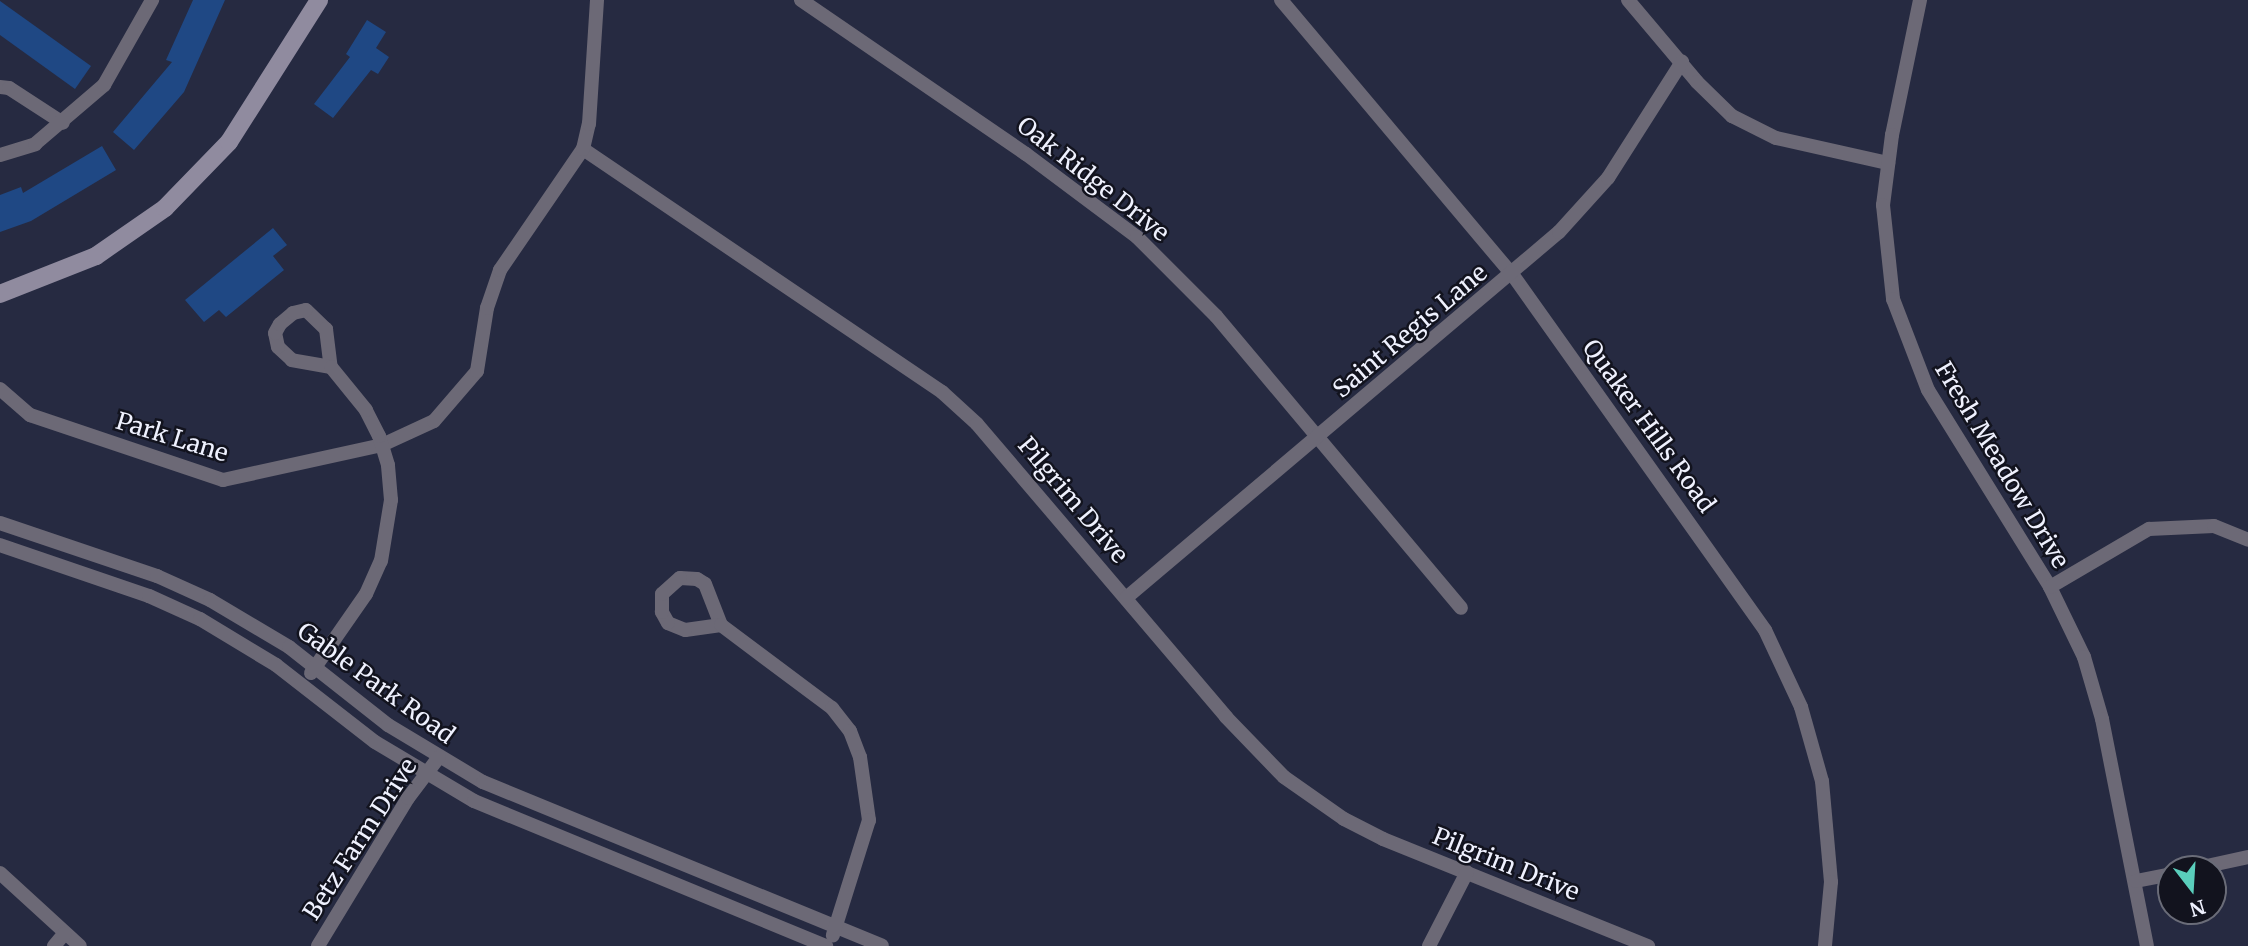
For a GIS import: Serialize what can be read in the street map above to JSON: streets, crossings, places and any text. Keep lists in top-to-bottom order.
{
  "streets": {
    "street": [
      "Oak Ridge Drive",
      "Saint Regis Lane",
      "Quaker Hills Road",
      "Park Lane",
      "Fresh Meadow Drive",
      "Pilgrim Drive",
      "Gable Park Road",
      "Betz Farm Drive"
    ]
  },
  "crossings": [
    ["Oak Ridge Drive", "Saint Regis Lane"],
    ["Saint Regis Lane", "Quaker Hills Road"],
    ["Saint Regis Lane", "Pilgrim Drive"],
    ["Park Lane", "Pilgrim Drive"],
    ["Gable Park Road", "Betz Farm Drive"]
  ],
  "north": "bottom"
}
